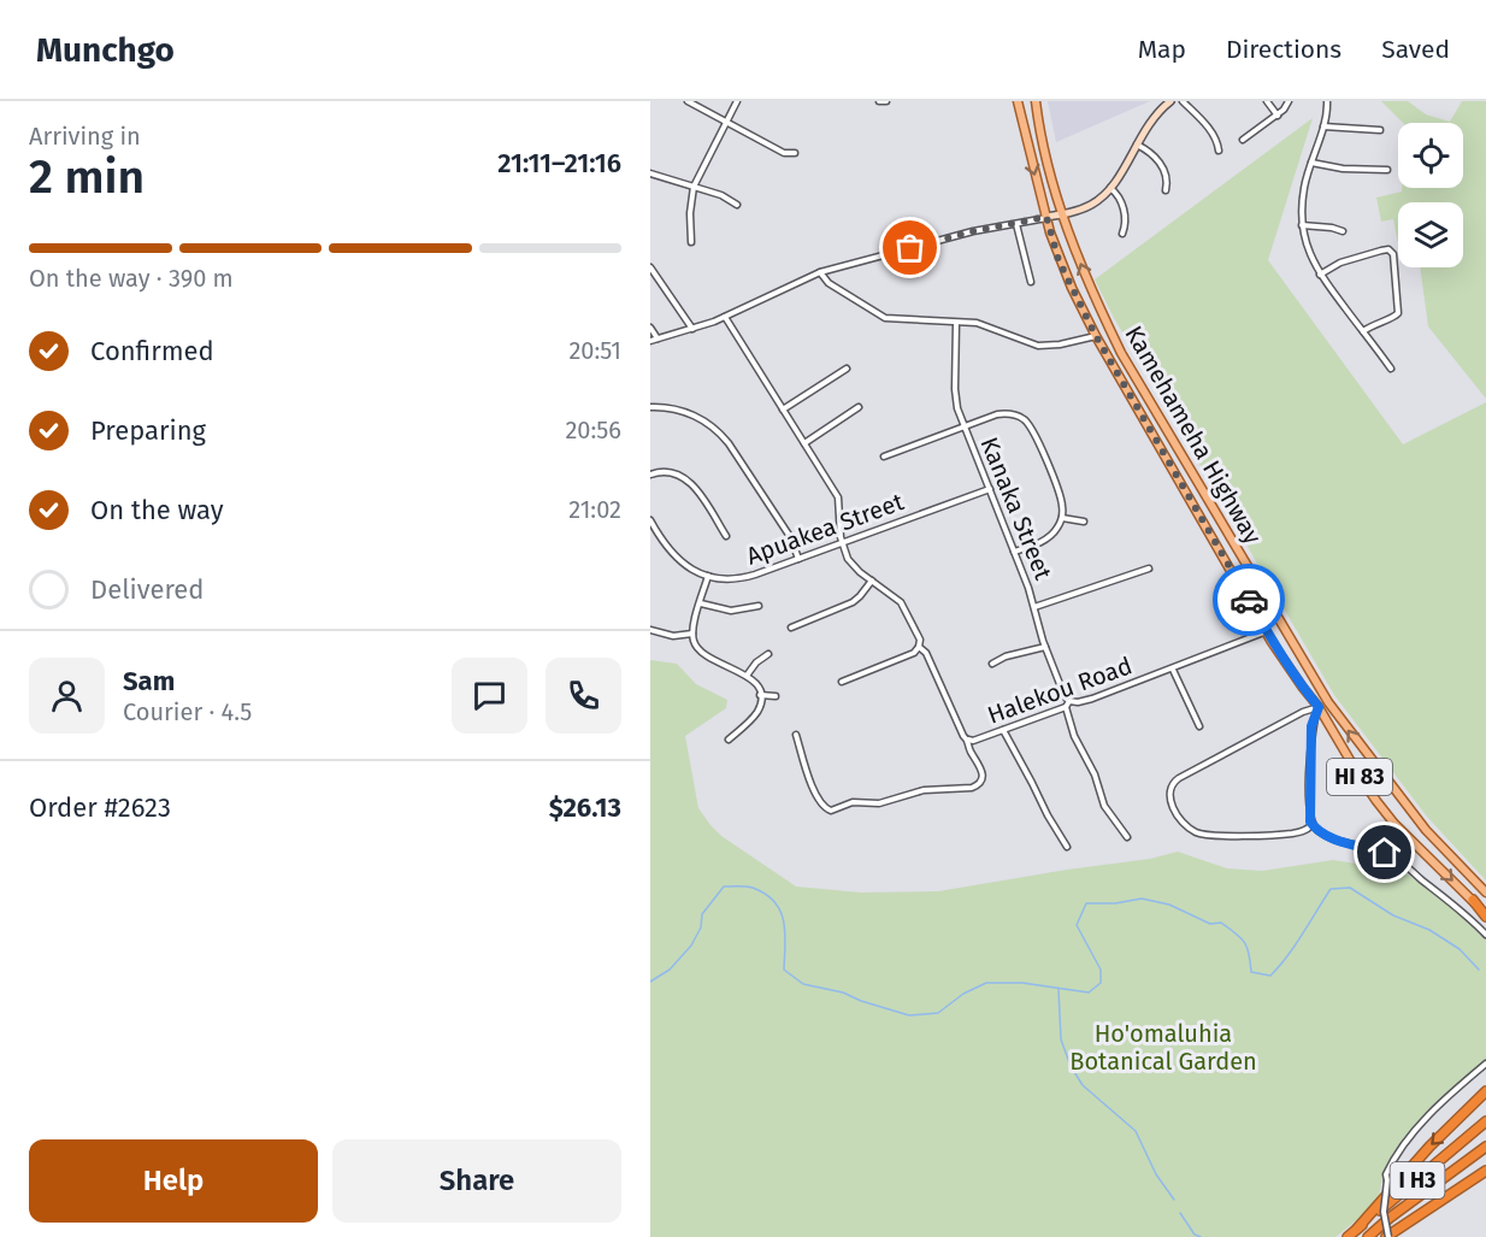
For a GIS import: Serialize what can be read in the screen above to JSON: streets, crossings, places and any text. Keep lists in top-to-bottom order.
{
  "streets": {
    "highway": ["I H3"],
    "main road": ["Kamehameha Highway", "HI 83"],
    "street": ["Kanaka Street", "Apuakea Street", "Halekou Road"]
  },
  "crossings": [
    ["Kanaka Street", "Apuakea Street"],
    ["Kanaka Street", "Halekou Road"],
    ["Apuakea Street", "Halekou Road"],
    ["Halekou Road", "HI 83"]
  ],
  "parks": ["Ho'omaluhia Botanical Garden"],
  "page": {
    "header": "Munchgo",
    "nav": ["Map", "Directions", "Saved"],
    "heading": ["2 min", "Arriving in", "21:11–21:16"],
    "panel": [
      "Sam",
      "Courier · 4.5",
      "Order #2623",
      "$26.13"
    ],
    "bar": "On the way · 390 m",
    "list": [
      ["Confirmed", "20:51"],
      ["Preparing", "20:56"],
      ["On the way", "21:02"],
      "Delivered"
    ],
    "buttons": ["Help", "Share"]
  }
}
